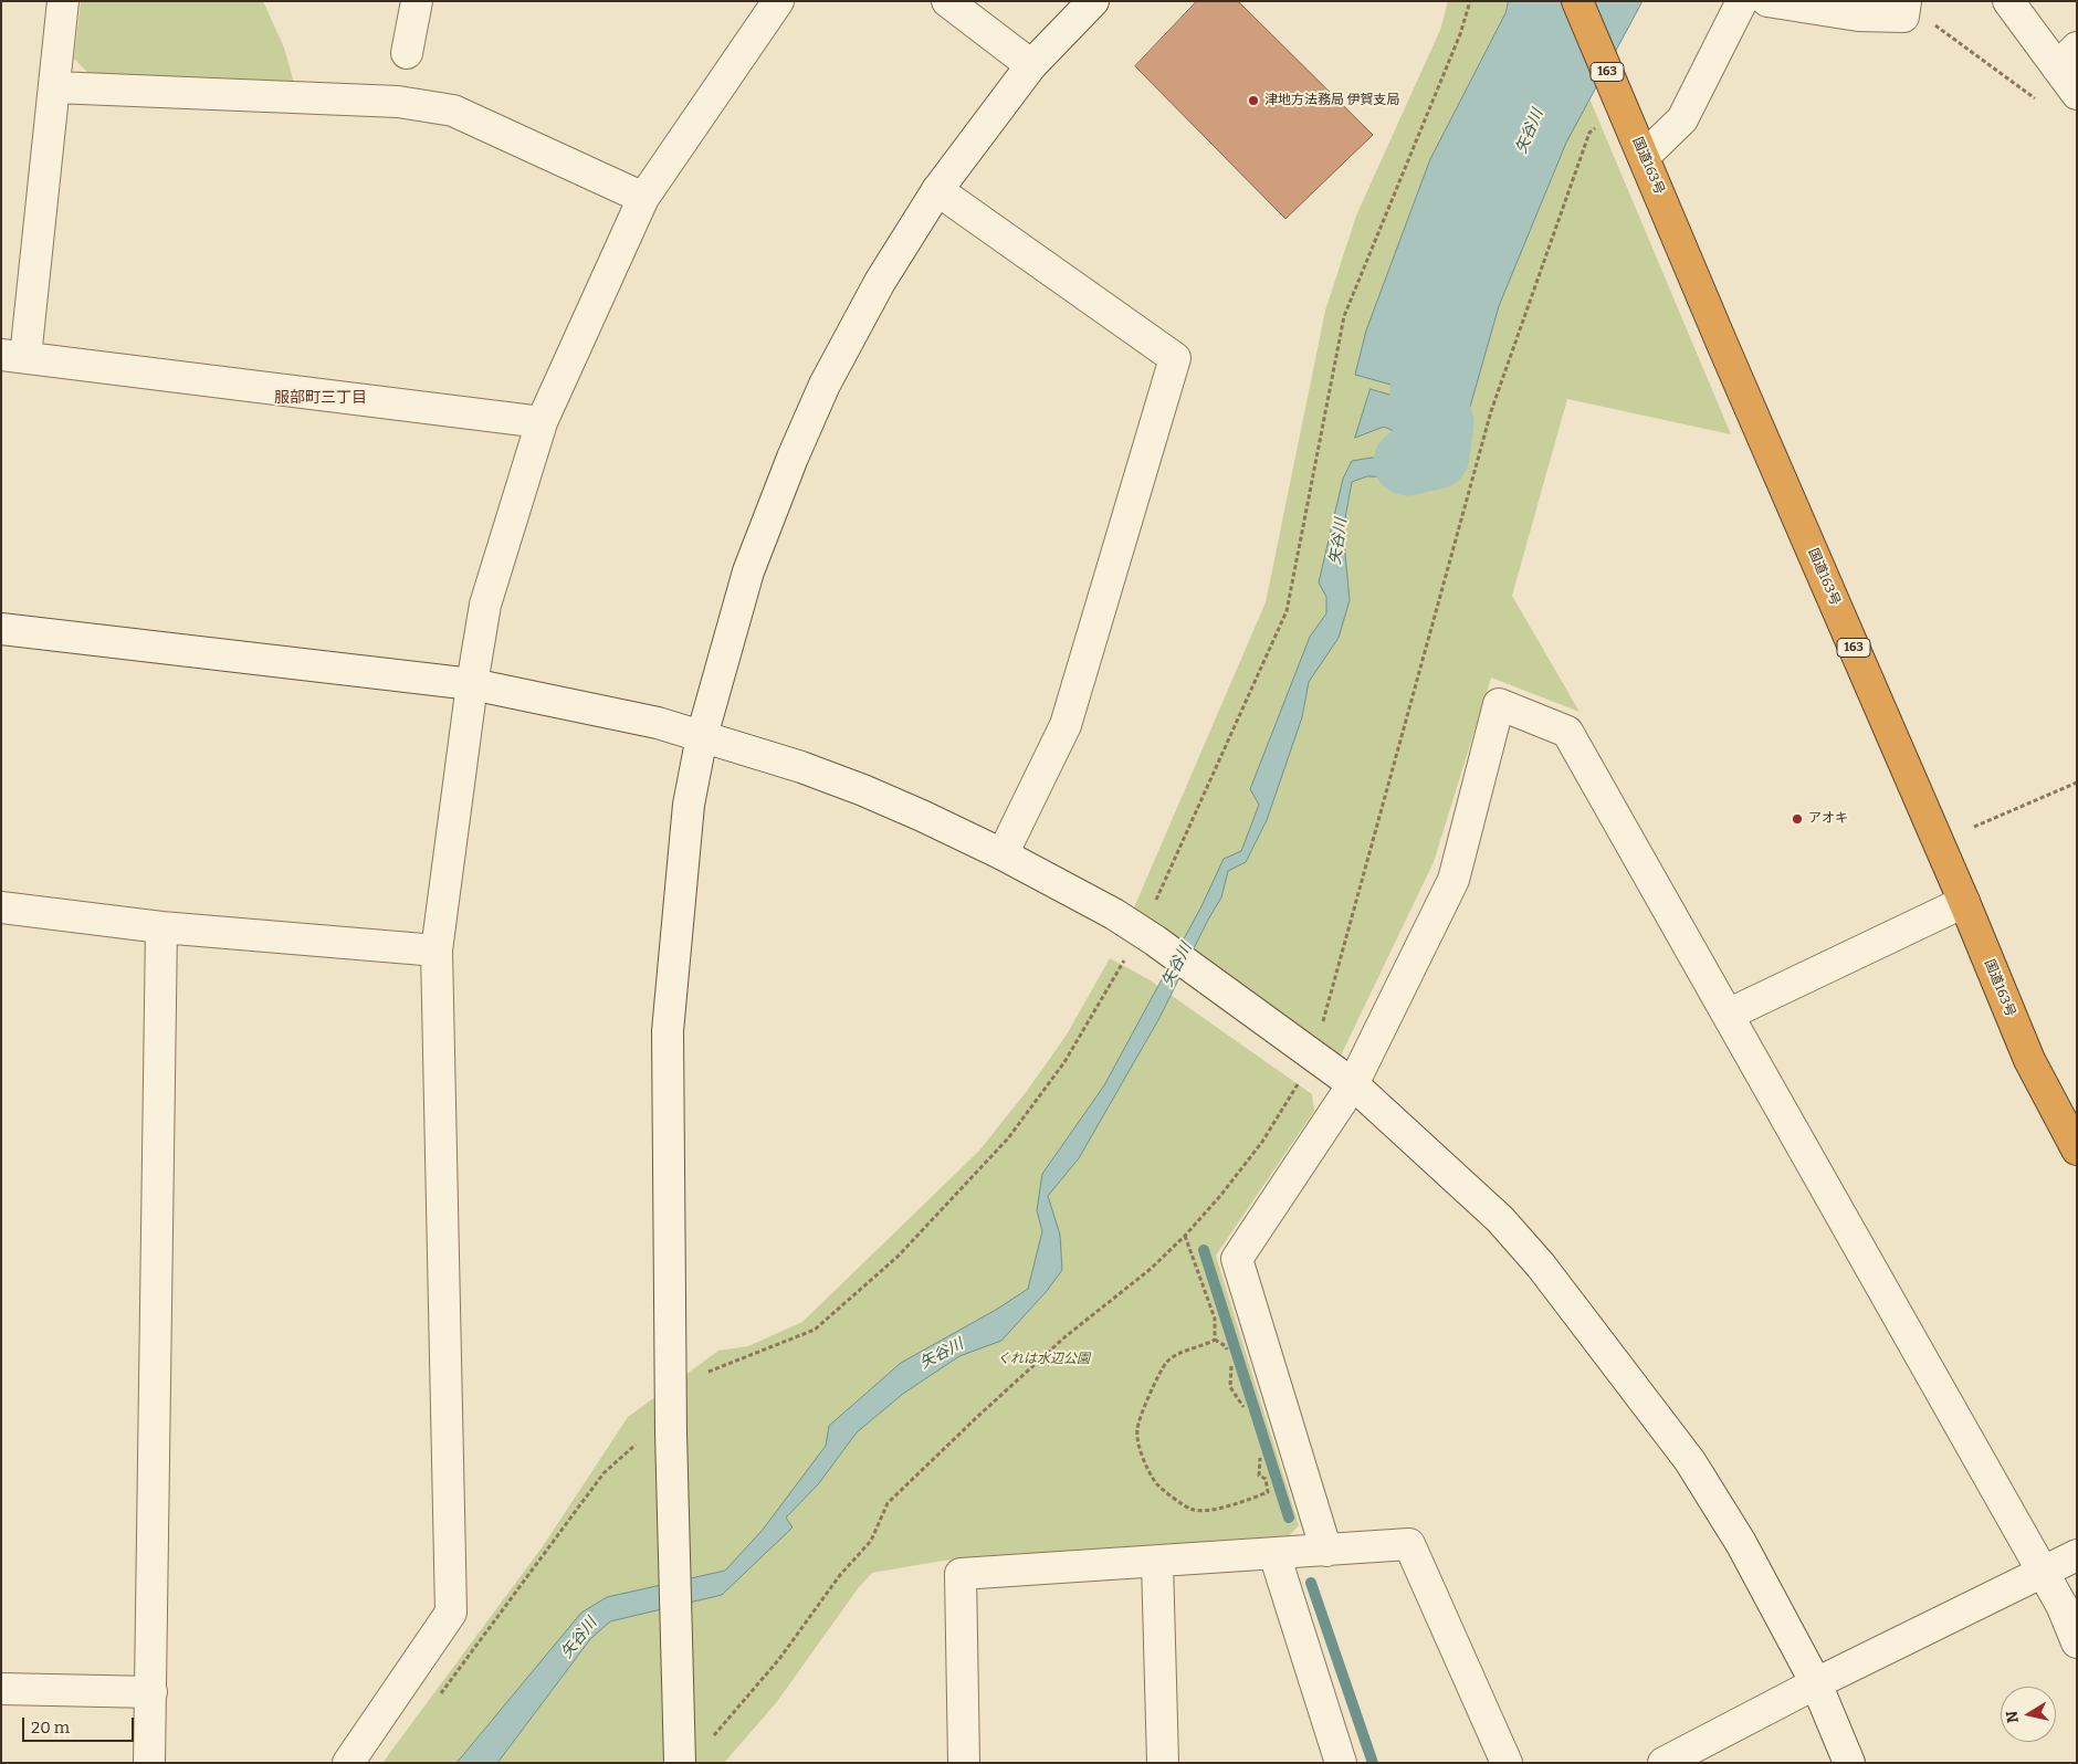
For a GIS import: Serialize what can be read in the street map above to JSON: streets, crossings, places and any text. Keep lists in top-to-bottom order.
{
  "streets": {
    "highway": ["163", "国道163号"]
  },
  "districts": ["服部町三丁目"],
  "water": ["矢谷川"],
  "parks": ["くれは水辺公園"],
  "places": ["津地方法務局 伊賀支局", "アオキ"],
  "scale_bar": "20 m",
  "north": "left"
}
